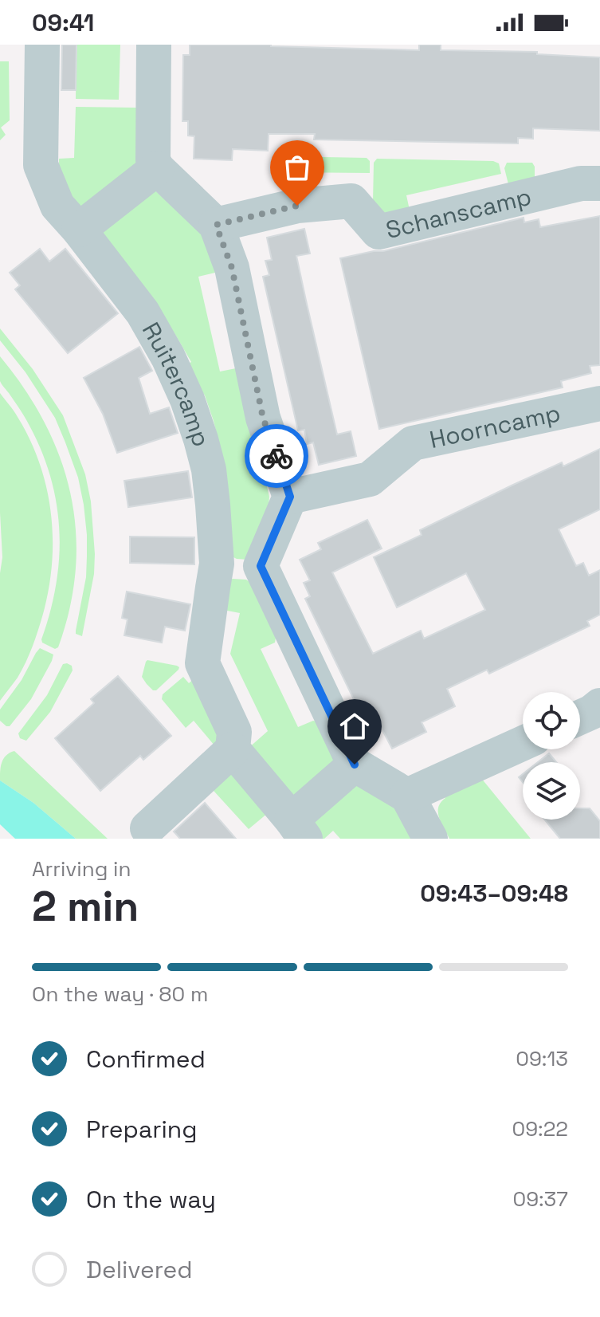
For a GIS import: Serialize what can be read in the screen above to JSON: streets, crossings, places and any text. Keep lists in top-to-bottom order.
{
  "streets": {
    "street": ["Schanscamp", "Ruitercamp", "Hoorncamp"]
  },
  "page": {
    "status": "09:41",
    "heading": ["2 min", "Arriving in", "09:43–09:48"],
    "bar": "On the way · 80 m",
    "list": [
      ["Confirmed", "09:13"],
      ["Preparing", "09:22"],
      ["On the way", "09:37"],
      "Delivered"
    ]
  }
}
